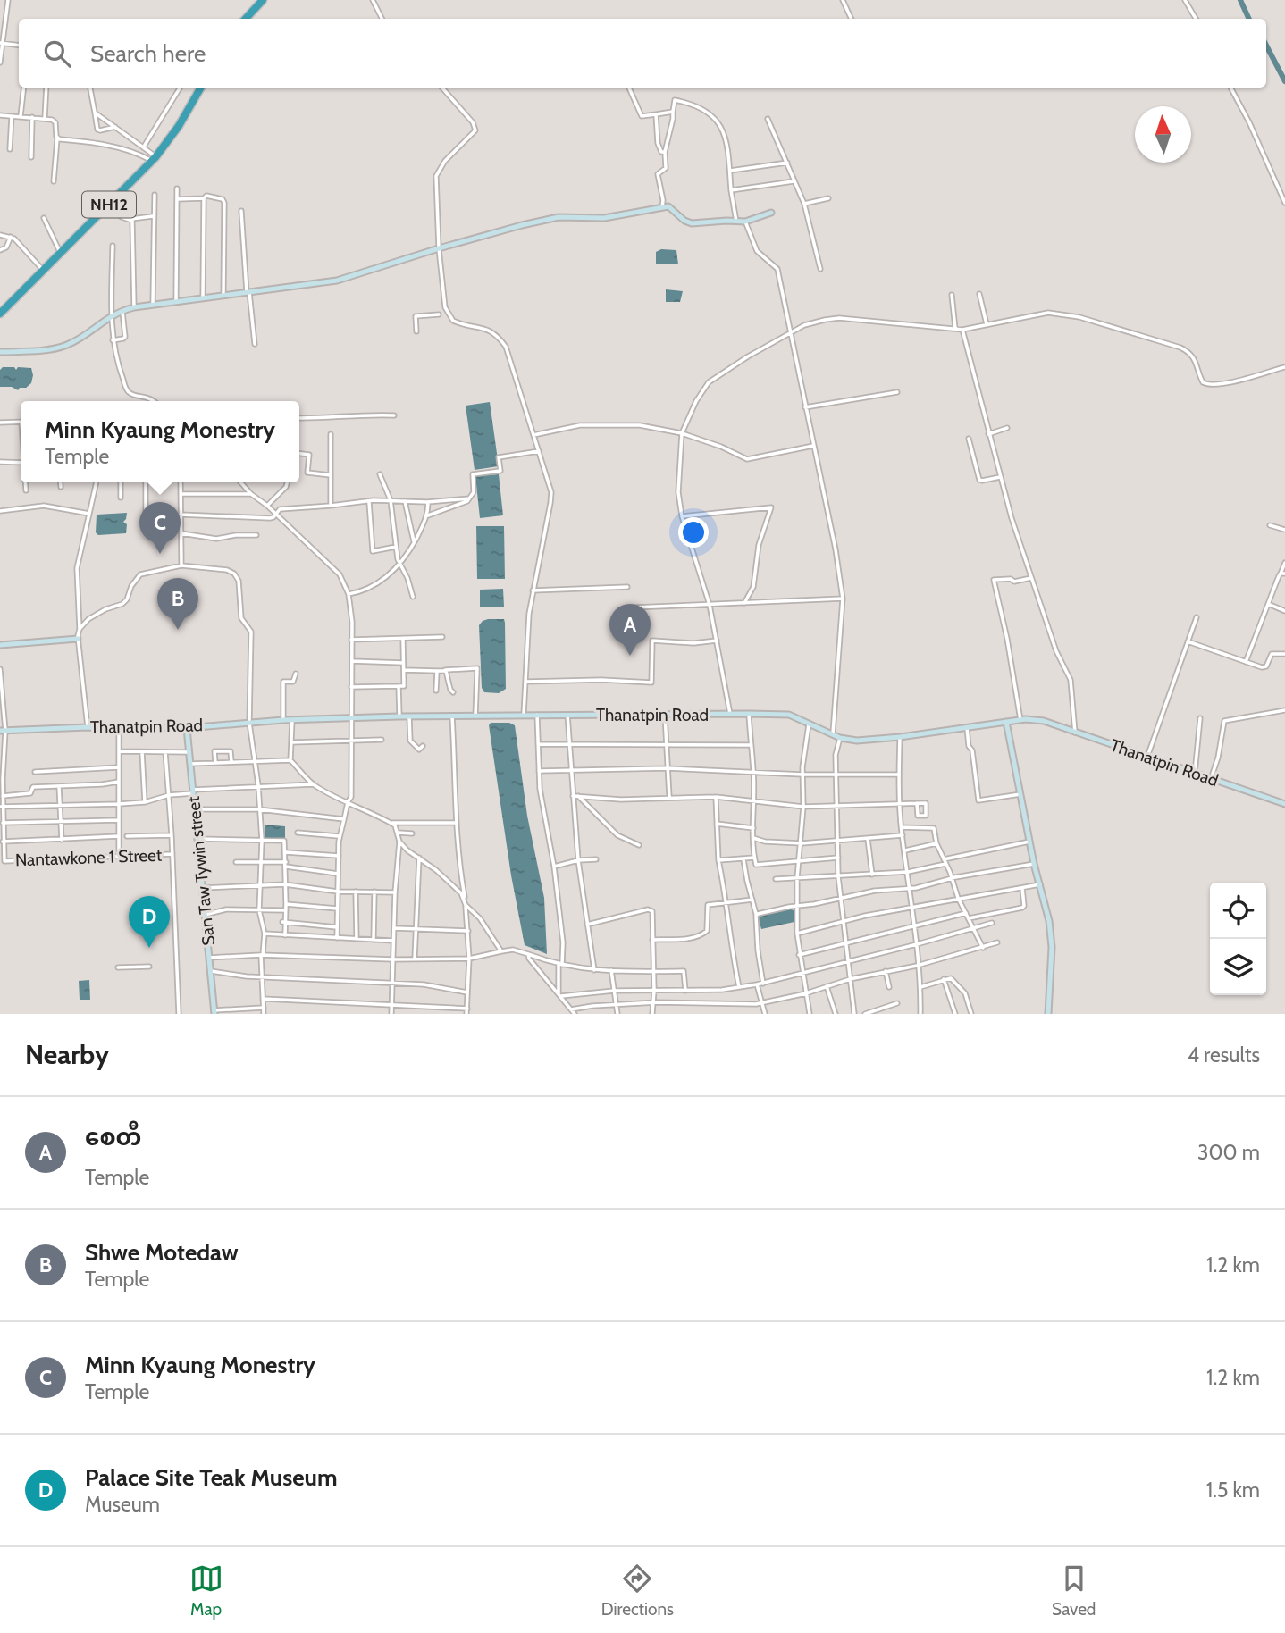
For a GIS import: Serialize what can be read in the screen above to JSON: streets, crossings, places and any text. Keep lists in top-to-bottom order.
{
  "streets": {
    "highway": ["NH12"],
    "street": ["Thanatpin Road", "Nantawkone 1 Street", "San Taw Tywin street"]
  },
  "crossings": [
    ["Thanatpin Road", "San Taw Tywin street"]
  ],
  "north": "top",
  "page": {
    "search": "Search here",
    "popup": ["Minn Kyaung Monestry", "Temple"],
    "pins": [
      "C",
      "B",
      "A",
      "D"
    ],
    "heading": ["Nearby", "4 results"],
    "list": [
      {
        "mark": "A",
        "name": "စေတီ",
        "note": "Temple",
        "value": "300 m"
      },
      {
        "mark": "B",
        "name": "Shwe Motedaw",
        "note": "Temple",
        "value": "1.2 km"
      },
      {
        "mark": "C",
        "name": "Minn Kyaung Monestry",
        "note": "Temple",
        "value": "1.2 km"
      },
      {
        "mark": "D",
        "name": "Palace Site Teak Museum",
        "note": "Museum",
        "value": "1.5 km"
      }
    ],
    "nav": ["Map", "Directions", "Saved"]
  }
}
